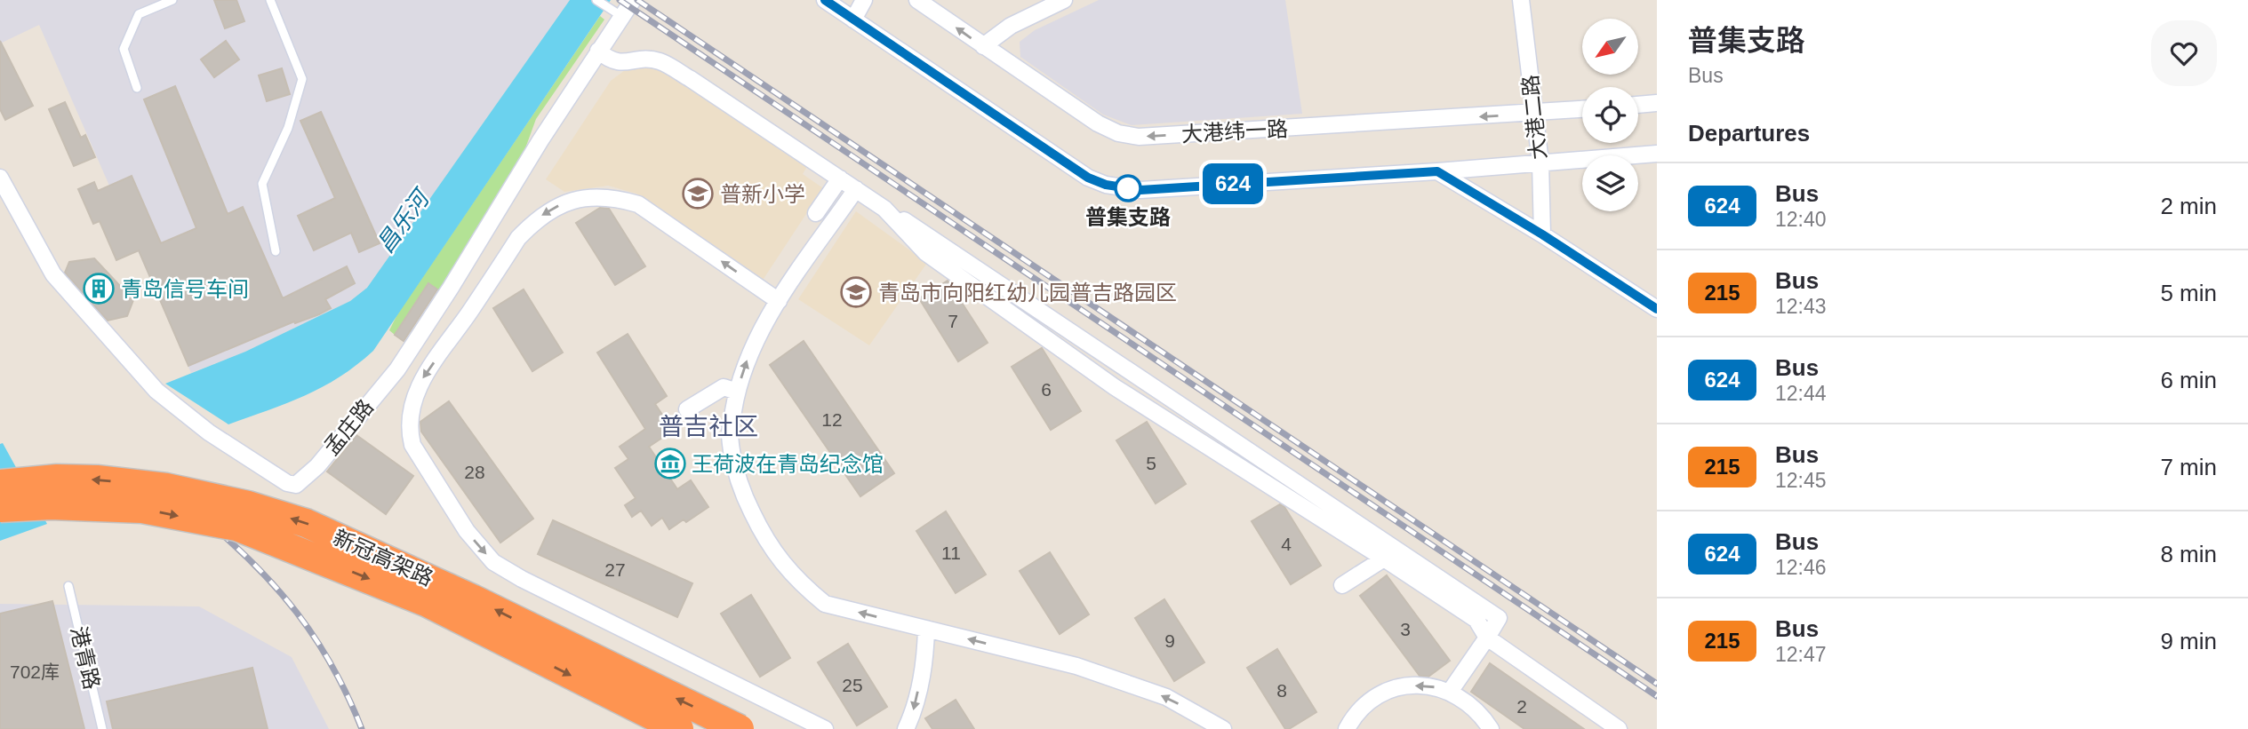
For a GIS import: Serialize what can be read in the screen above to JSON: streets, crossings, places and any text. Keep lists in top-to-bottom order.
{
  "streets": {
    "highway": ["新冠高架路"],
    "street": ["大港二路", "大港纬一路", "孟庄路"],
    "lane": ["港青路"]
  },
  "crossings": [
    ["大港二路", "大港纬一路"]
  ],
  "districts": ["普吉社区"],
  "water": ["昌乐河"],
  "places": {
    "other": ["普集支路"],
    "school or university": ["普新小学", "青岛市向阳红幼儿园普吉路园区"],
    "building": ["青岛信号车间"],
    "museum": ["王荷波在青岛纪念馆"]
  },
  "lines": ["bus line 624"],
  "house_numbers": [
    "7",
    "6",
    "12",
    "5",
    "28",
    "4",
    "11",
    "27",
    "3",
    "9",
    "702库",
    "25",
    "8",
    "2"
  ],
  "north": "bottom left",
  "page": {
    "on_map": "624",
    "heading": [
      ["普集支路", "Bus"],
      "Departures"
    ],
    "list": [
      {
        "mark": "624",
        "name": "Bus",
        "note": "12:40",
        "value": "2 min"
      },
      {
        "mark": "215",
        "name": "Bus",
        "note": "12:43",
        "value": "5 min"
      },
      {
        "mark": "624",
        "name": "Bus",
        "note": "12:44",
        "value": "6 min"
      },
      {
        "mark": "215",
        "name": "Bus",
        "note": "12:45",
        "value": "7 min"
      },
      {
        "mark": "624",
        "name": "Bus",
        "note": "12:46",
        "value": "8 min"
      },
      {
        "mark": "215",
        "name": "Bus",
        "note": "12:47",
        "value": "9 min"
      }
    ]
  }
}
